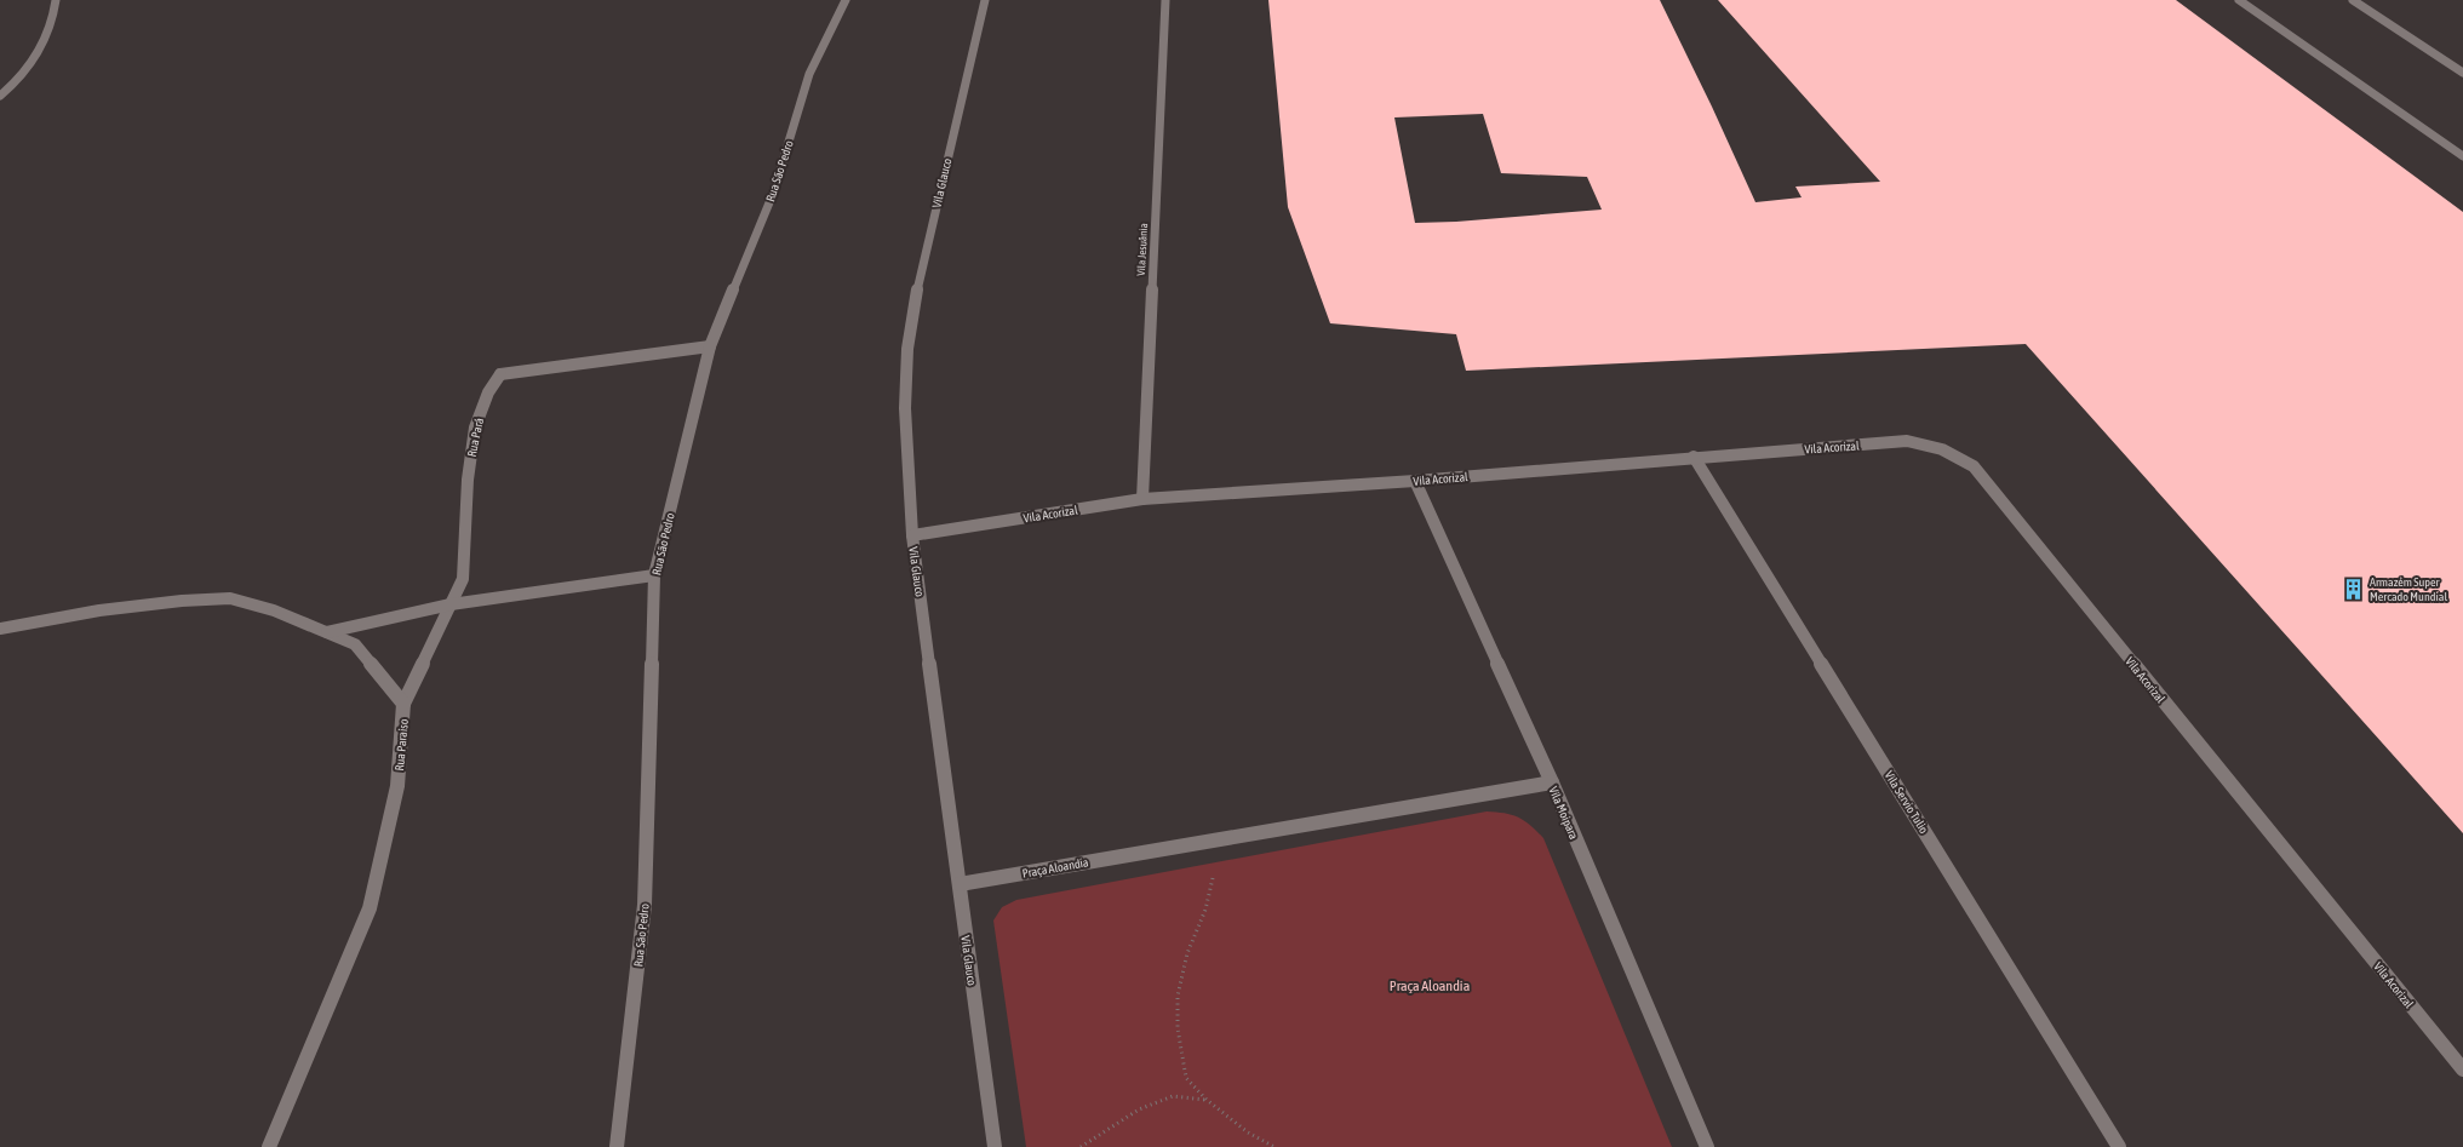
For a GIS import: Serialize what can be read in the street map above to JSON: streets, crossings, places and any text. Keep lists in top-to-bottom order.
{
  "streets": {
    "street": [
      "Rua São Pedro",
      "Vila Glauco",
      "Vila Jesuânia",
      "Rua Pará",
      "Vila Acorizal",
      "Rua Paraíso",
      "Vila Servio Tulio",
      "Vila Moipara",
      "Praça Aloandia"
    ]
  },
  "crossings": [
    ["Rua São Pedro", "Rua Pará"],
    ["Vila Glauco", "Vila Acorizal"],
    ["Vila Glauco", "Praça Aloandia"],
    ["Vila Jesuânia", "Vila Acorizal"],
    ["Rua Pará", "Rua Paraíso"],
    ["Vila Acorizal", "Vila Servio Tulio"],
    ["Vila Acorizal", "Vila Moipara"],
    ["Vila Moipara", "Praça Aloandia"]
  ],
  "parks": ["Praça Aloandia"],
  "places": {
    "building": ["Armazém Super Mercado Mundial"]
  }
}
